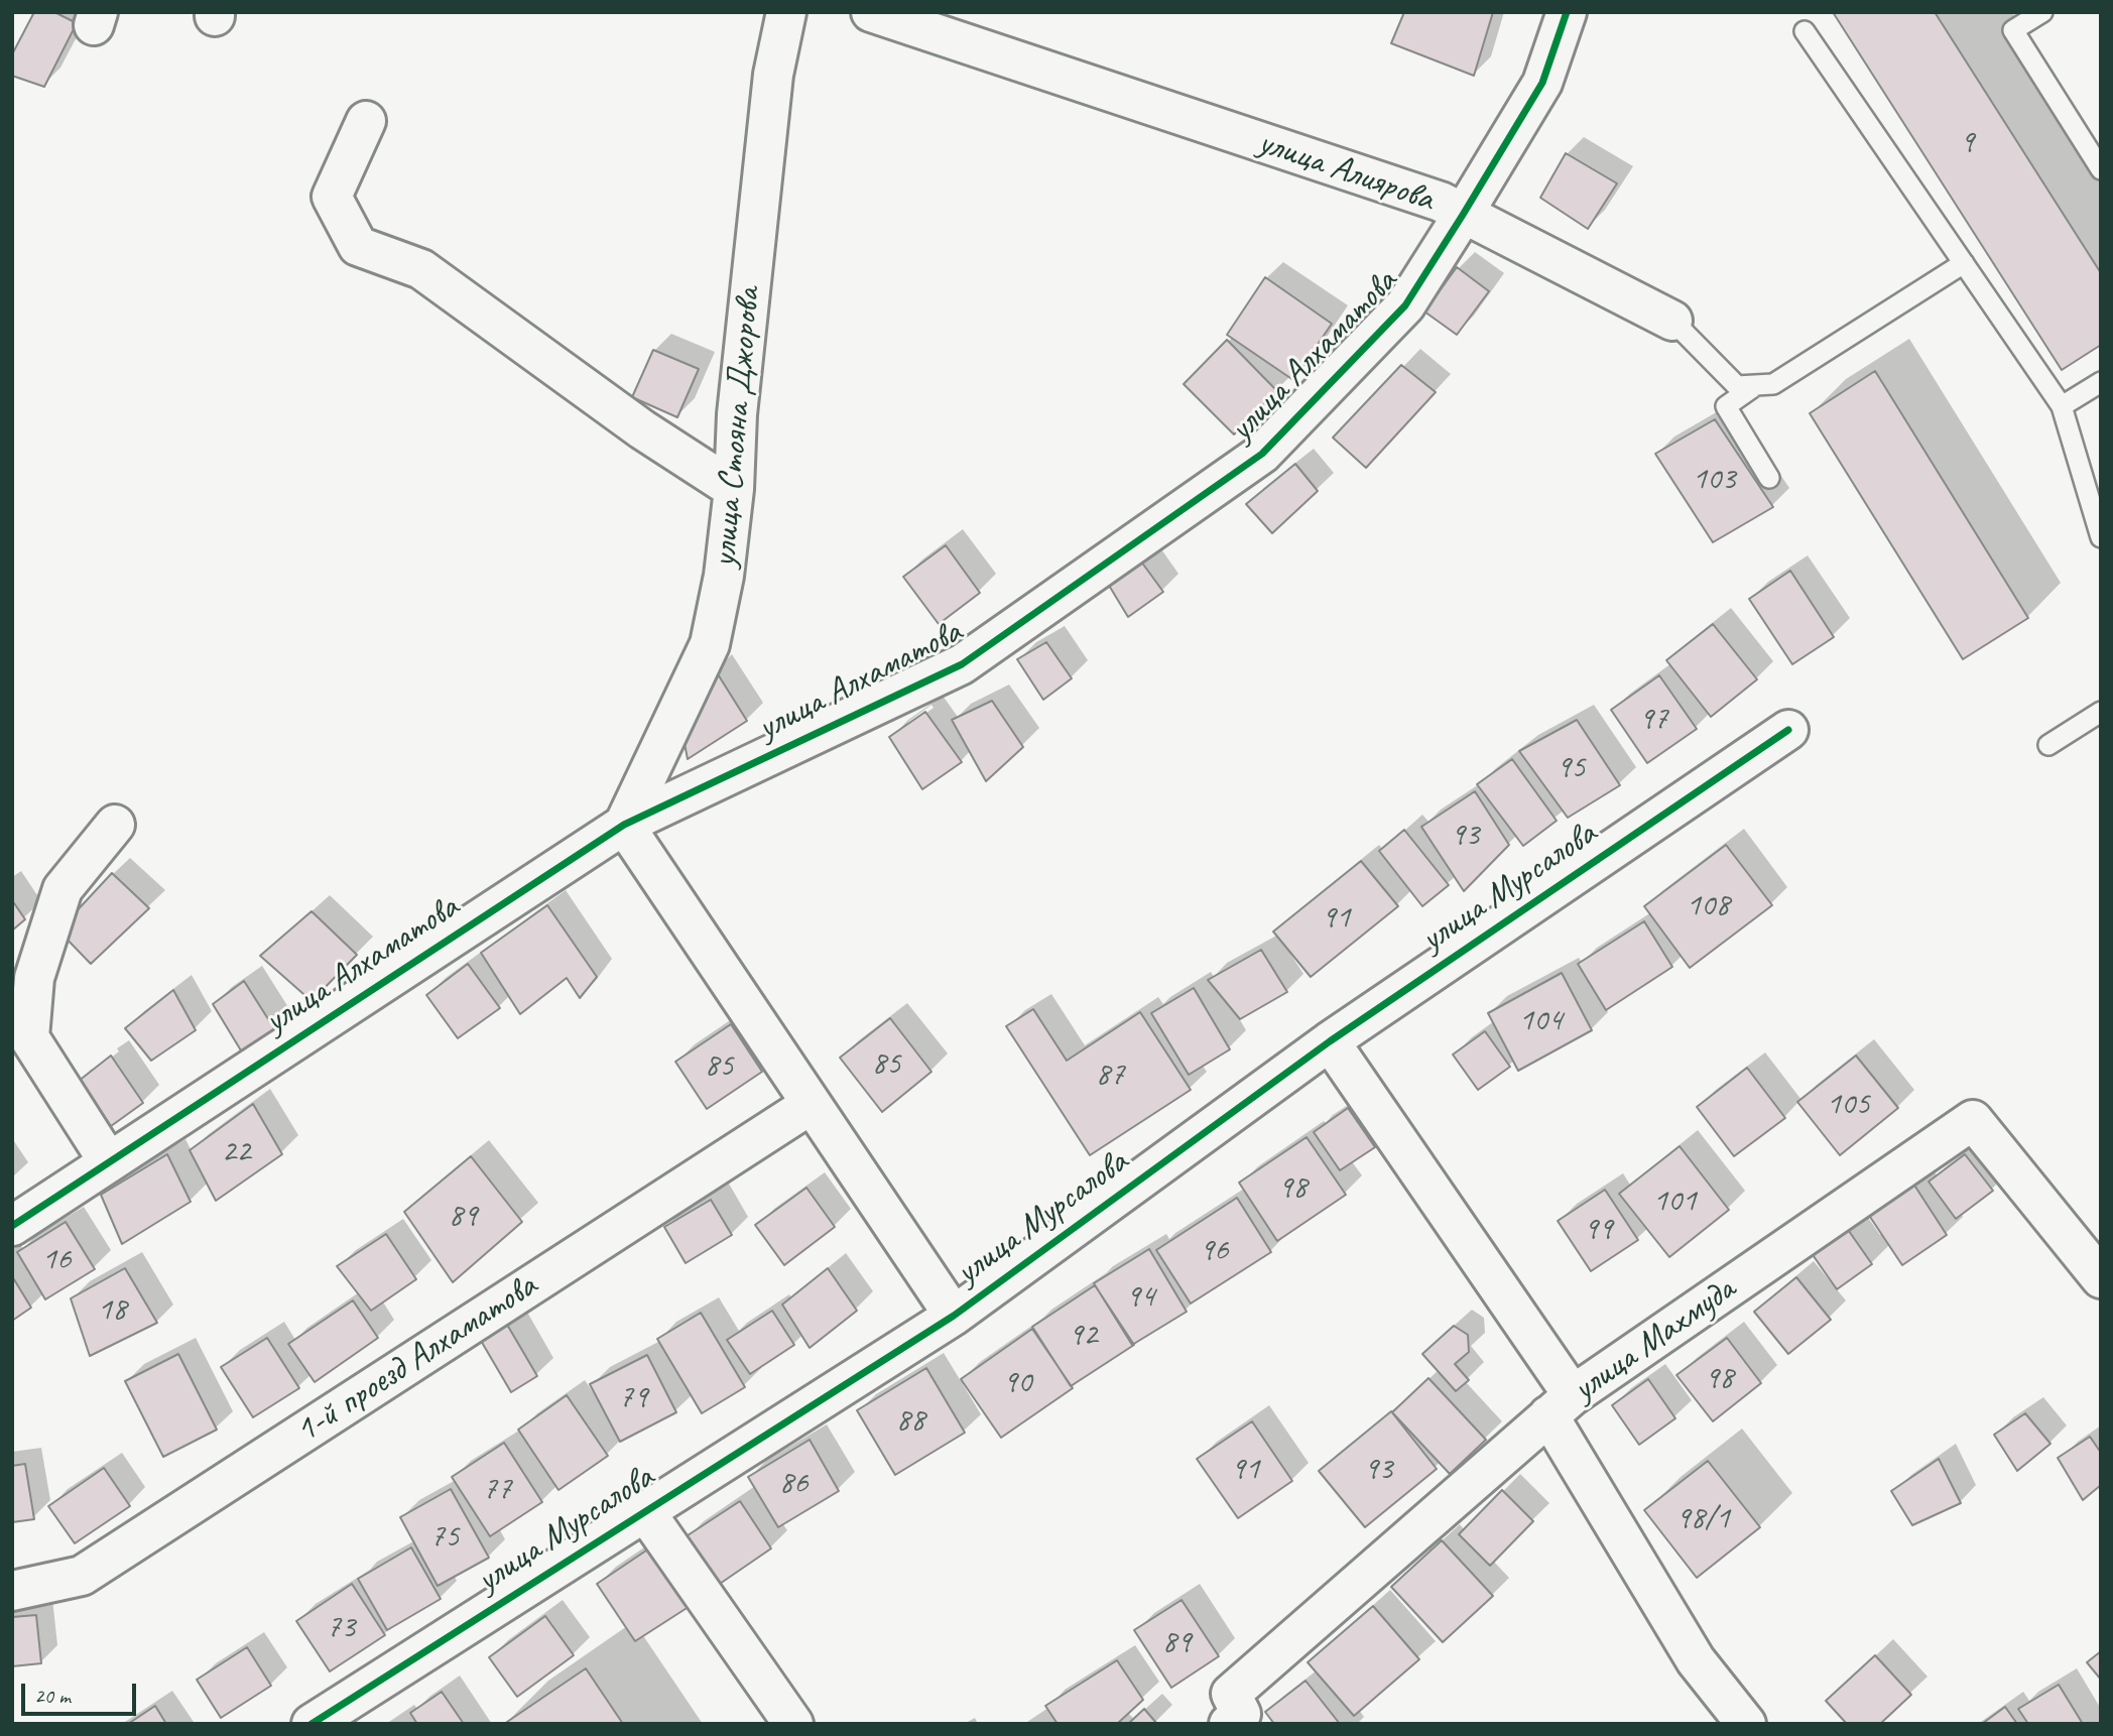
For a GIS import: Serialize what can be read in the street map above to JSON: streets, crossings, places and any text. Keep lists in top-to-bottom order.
{
  "streets": {
    "street": [
      "улица Алиярова",
      "улица Алхаматова",
      "улица Стояна Джорова",
      "улица Мурсалова",
      "улица Махмуда",
      "1-й проезд Алхаматова"
    ]
  },
  "crossings": [
    ["улица Алиярова", "улица Алхаматова"],
    ["улица Алхаматова", "улица Стояна Джорова"]
  ],
  "house_numbers": [
    "9",
    "103",
    "97",
    "95",
    "93",
    "108",
    "91",
    "104",
    "85",
    "85",
    "87",
    "105",
    "22",
    "98",
    "101",
    "89",
    "99",
    "96",
    "16",
    "94",
    "18",
    "92",
    "98",
    "90",
    "79",
    "88",
    "91",
    "93",
    "86",
    "77",
    "98/1",
    "75",
    "73",
    "89"
  ],
  "scale_bar": "20 m"
}
